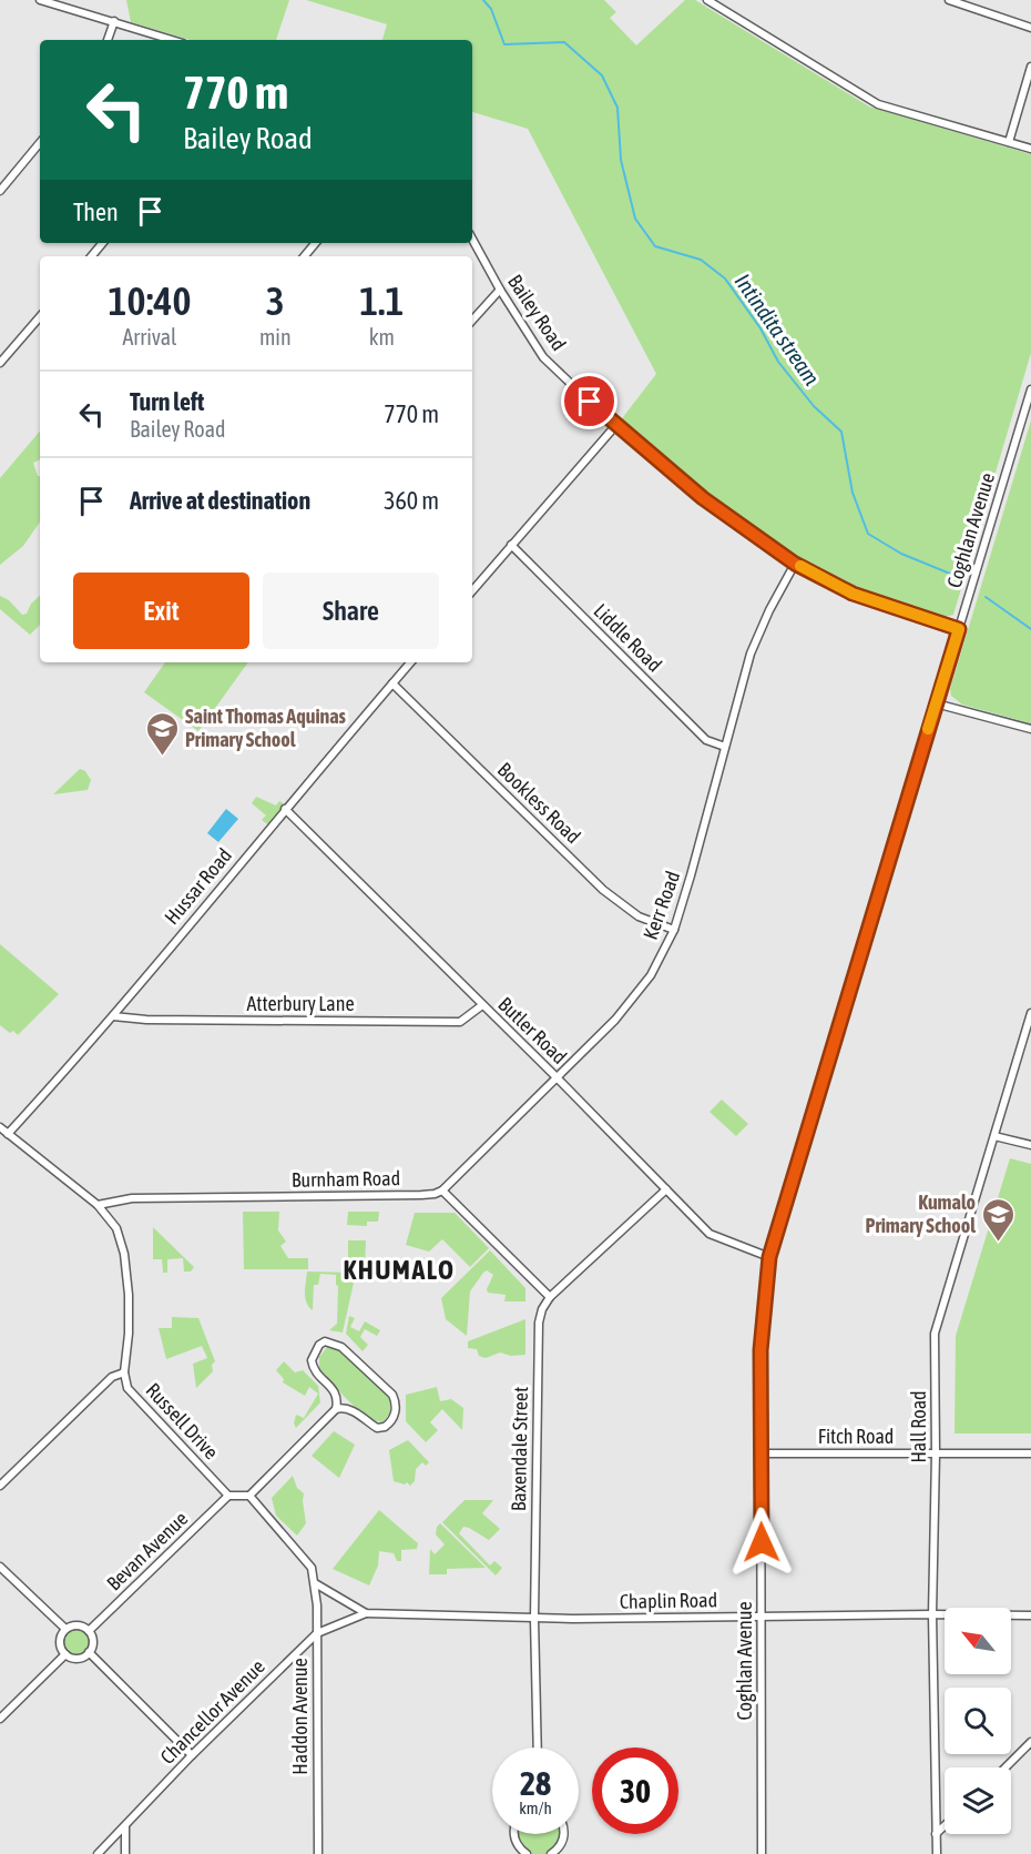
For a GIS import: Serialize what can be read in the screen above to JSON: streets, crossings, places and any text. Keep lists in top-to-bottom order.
{
  "streets": {
    "street": [
      "Bailey Road",
      "Coghlan Avenue",
      "Liddle Road",
      "Bookless Road",
      "Hussar Road",
      "Kerr Road",
      "Atterbury Lane",
      "Butler Road",
      "Burnham Road",
      "Russell Drive",
      "Hall Road",
      "Fitch Road",
      "Baxendale Street",
      "Bevan Avenue",
      "Chaplin Road",
      "Chancellor Avenue",
      "Haddon Avenue"
    ]
  },
  "crossings": [
    ["Bailey Road", "Coghlan Avenue"],
    ["Bailey Road", "Kerr Road"],
    ["Coghlan Avenue", "Butler Road"],
    ["Coghlan Avenue", "Fitch Road"],
    ["Coghlan Avenue", "Chaplin Road"],
    ["Liddle Road", "Kerr Road"],
    ["Bookless Road", "Hussar Road"],
    ["Bookless Road", "Kerr Road"],
    ["Hussar Road", "Atterbury Lane"],
    ["Hussar Road", "Butler Road"],
    ["Hussar Road", "Russell Drive"],
    ["Kerr Road", "Butler Road"],
    ["Kerr Road", "Burnham Road"],
    ["Atterbury Lane", "Butler Road"],
    ["Butler Road", "Baxendale Street"],
    ["Burnham Road", "Russell Drive"],
    ["Russell Drive", "Bevan Avenue"],
    ["Hall Road", "Fitch Road"],
    ["Hall Road", "Chaplin Road"],
    ["Baxendale Street", "Chaplin Road"],
    ["Chaplin Road", "Chancellor Avenue"],
    ["Chaplin Road", "Haddon Avenue"],
    ["Chancellor Avenue", "Haddon Avenue"]
  ],
  "districts": ["KHUMALO"],
  "water": ["Intindita stream"],
  "places": {
    "school or university": ["Saint Thomas Aquinas Primary School", "Kumalo Primary School"]
  },
  "north": "top left",
  "page": {
    "turn": ["770 m", "Bailey Road"],
    "then": "Then",
    "eta": [
      "10:40",
      "Arrival",
      "3",
      "min",
      "1.1",
      "km"
    ],
    "list": [
      {
        "name": "Turn left",
        "note": "Bailey Road",
        "value": "770 m"
      },
      {
        "name": "Arrive at destination",
        "value": "360 m"
      }
    ],
    "buttons": ["Exit", "Share"],
    "speed": "28 km/h",
    "limit": "30"
  }
}
